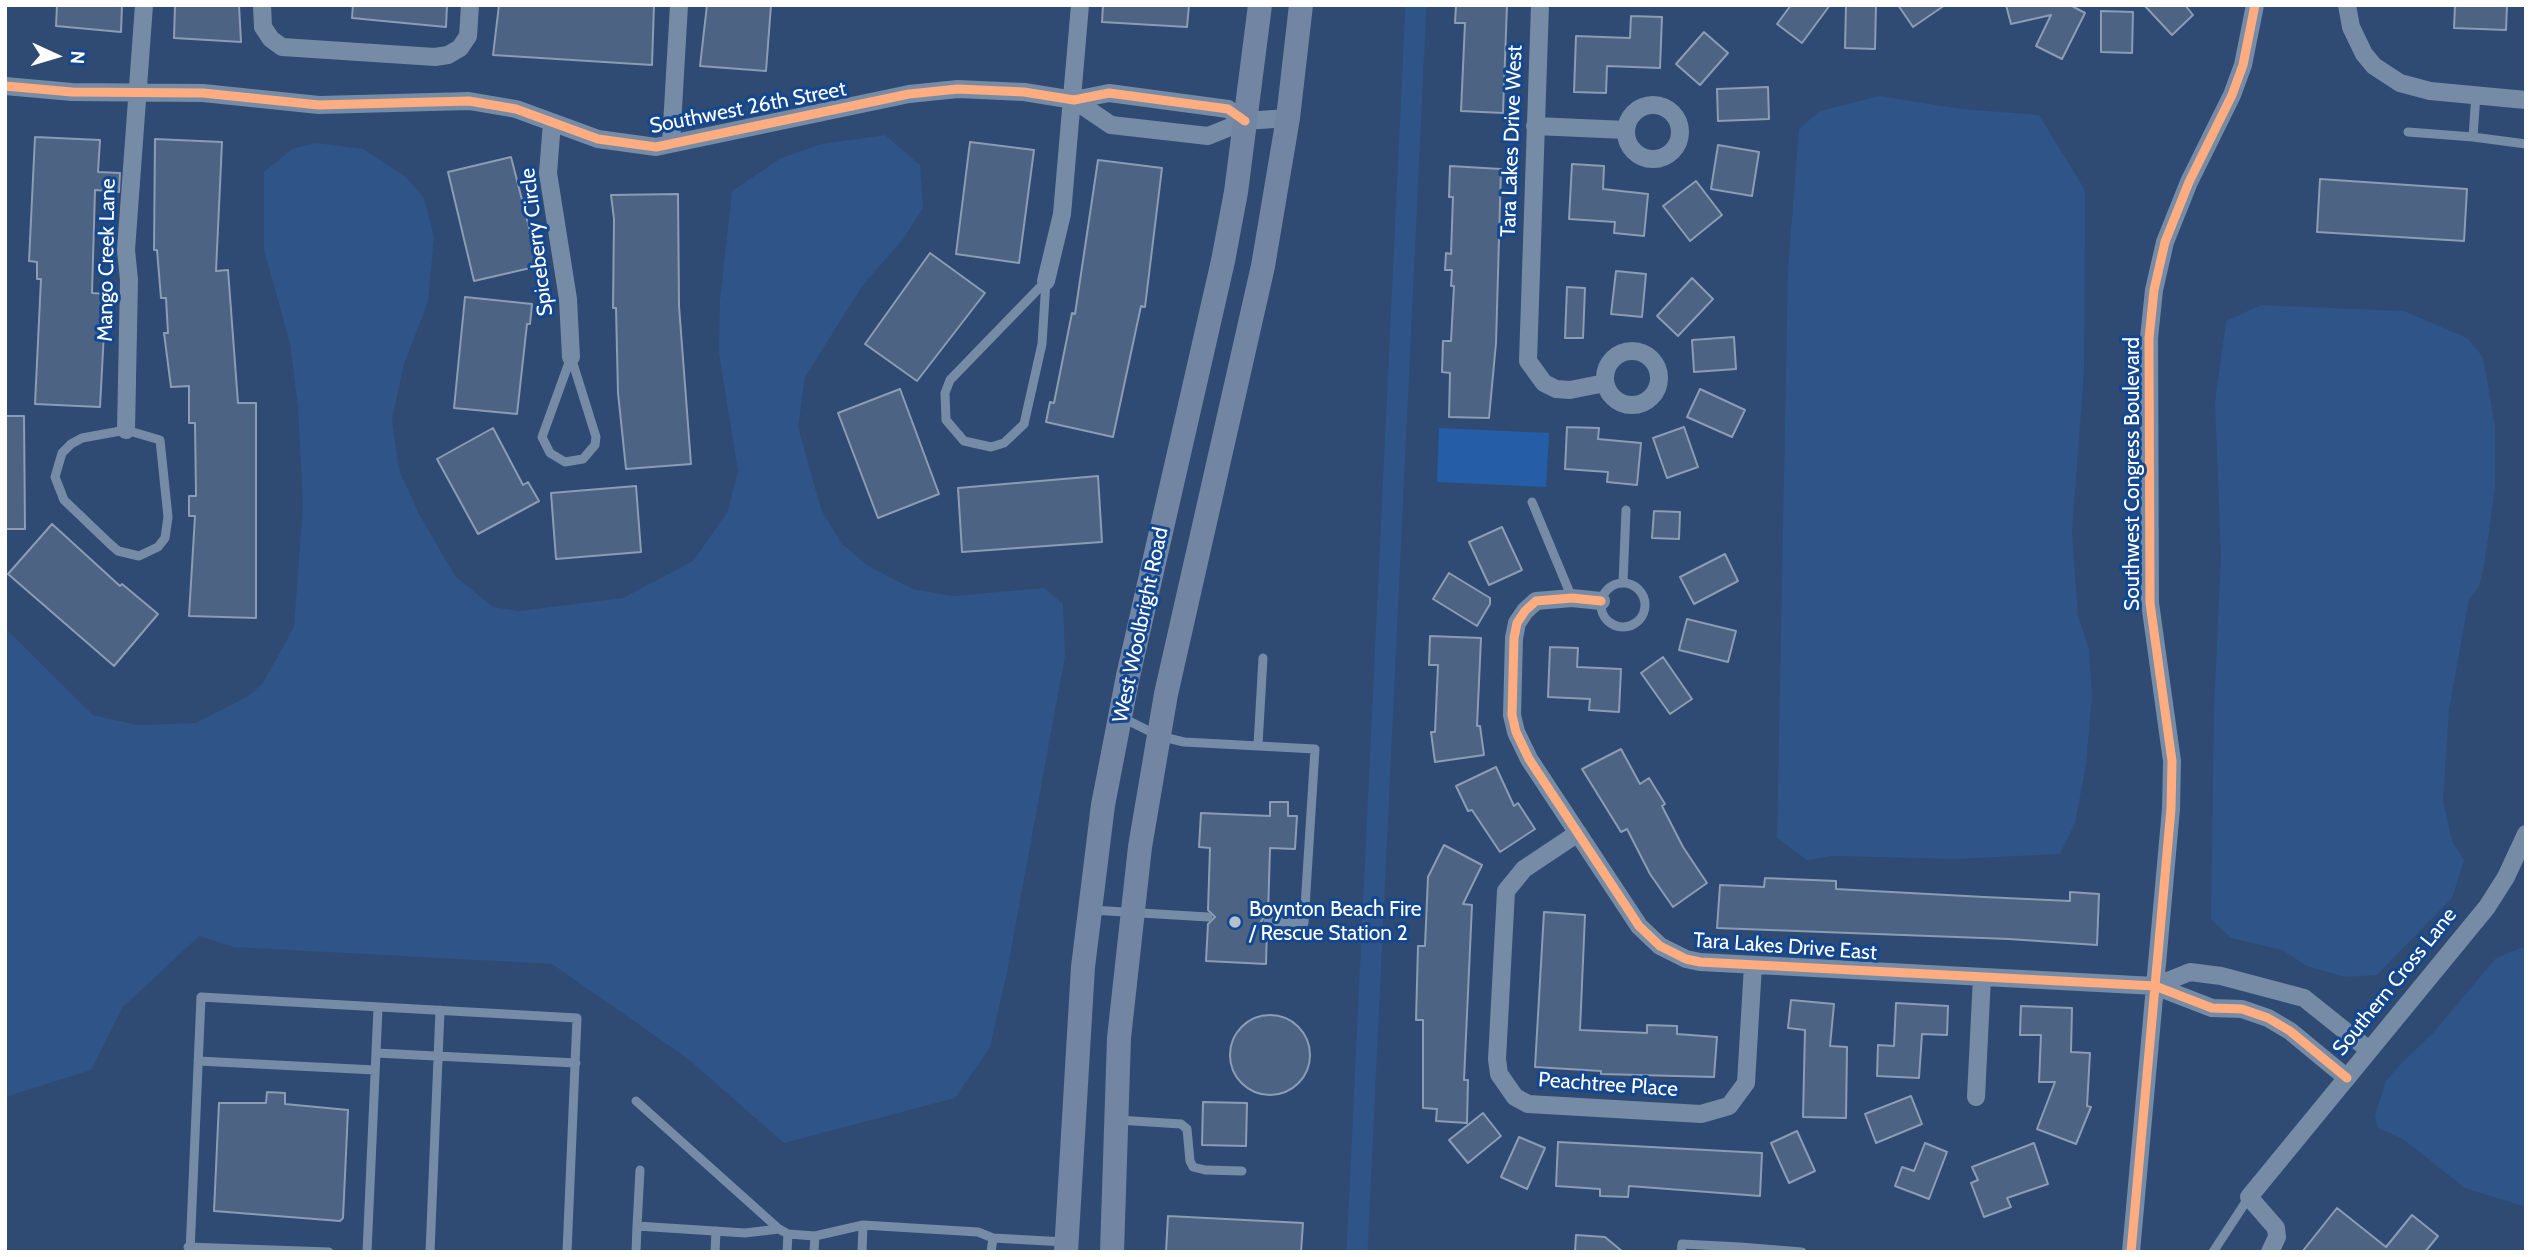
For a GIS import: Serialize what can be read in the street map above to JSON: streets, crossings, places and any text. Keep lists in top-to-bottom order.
{
  "streets": {
    "main road": ["West Woolbright Road"],
    "street": [
      "Southwest 26th Street",
      "Tara Lakes Drive West",
      "Spiceberry Circle",
      "Mango Creek Lane",
      "Southwest Congress Boulevard",
      "Tara Lakes Drive East",
      "Southern Cross Lane",
      "Peachtree Place"
    ]
  },
  "crossings": [
    ["Southwest 26th Street", "Spiceberry Circle"],
    ["Southwest 26th Street", "Mango Creek Lane"],
    ["Southwest 26th Street", "West Woolbright Road"],
    ["Southwest Congress Boulevard", "Tara Lakes Drive East"],
    ["Tara Lakes Drive East", "Southern Cross Lane"],
    ["Tara Lakes Drive East", "Peachtree Place"]
  ],
  "places": ["Boynton Beach Fire / Rescue Station 2"],
  "north": "right"
}
